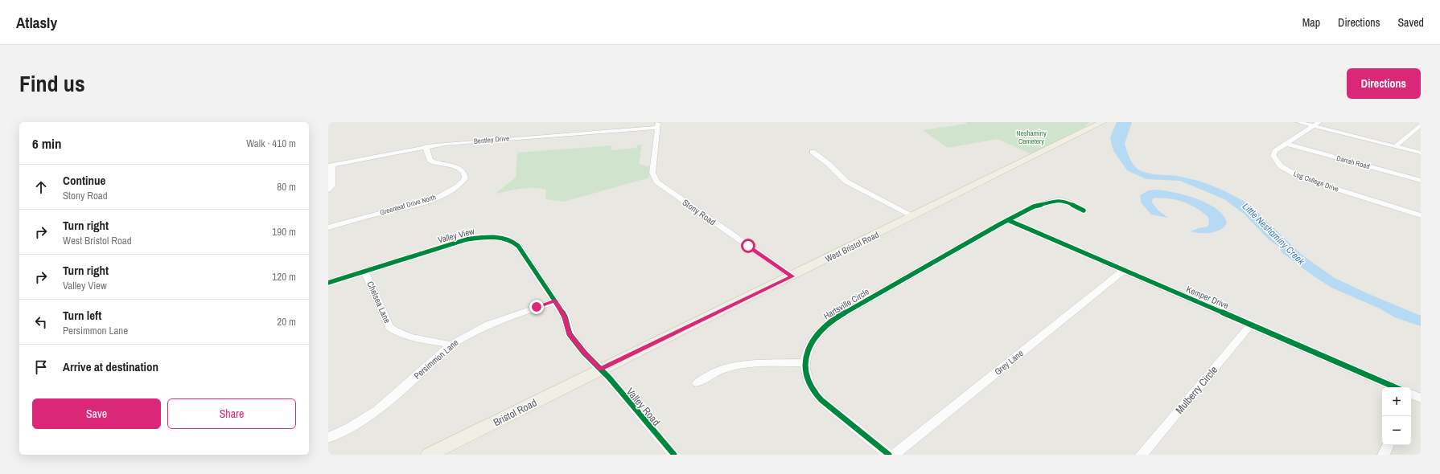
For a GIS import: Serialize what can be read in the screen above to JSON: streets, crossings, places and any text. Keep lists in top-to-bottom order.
{
  "streets": {
    "main road": ["West Bristol Road", "Bristol Road"],
    "street": [
      "Bentley Drive",
      "Darrah Road",
      "Log College Drive",
      "Greenleaf Drive North",
      "Stony Road",
      "Valley View",
      "Kemper Drive",
      "Chelsea Lane",
      "Hartsville Circle",
      "Persimmon Lane",
      "Grey Lane",
      "Mulberry Circle",
      "Valley Road"
    ]
  },
  "crossings": [
    ["Bentley Drive", "Greenleaf Drive North"],
    ["Bentley Drive", "Stony Road"],
    ["Darrah Road", "Log College Drive"],
    ["Stony Road", "West Bristol Road"],
    ["Valley View", "West Bristol Road"],
    ["Valley View", "Chelsea Lane"],
    ["Valley View", "Persimmon Lane"],
    ["Valley View", "Valley Road"],
    ["Valley View", "Bristol Road"],
    ["West Bristol Road", "Valley Road"],
    ["West Bristol Road", "Bristol Road"],
    ["Kemper Drive", "Hartsville Circle"],
    ["Kemper Drive", "Grey Lane"],
    ["Kemper Drive", "Mulberry Circle"],
    ["Chelsea Lane", "Persimmon Lane"],
    ["Valley Road", "Bristol Road"]
  ],
  "water": ["Little Neshaminy Creek"],
  "parks": ["Neshaminy Cemetery"],
  "page": {
    "header": "Atlasly",
    "nav": ["Map", "Directions", "Saved"],
    "title": "Find us",
    "buttons": [
      "Directions",
      ["Save", "Share"]
    ],
    "heading": ["6 min", "Walk · 410 m"],
    "list": [
      ["Continue", "Stony Road", "80 m"],
      ["Turn right", "West Bristol Road", "190 m"],
      ["Turn right", "Valley View", "120 m"],
      ["Turn left", "Persimmon Lane", "20 m"],
      "Arrive at destination"
    ],
    "map_buttons": ["+", "−"]
  }
}
